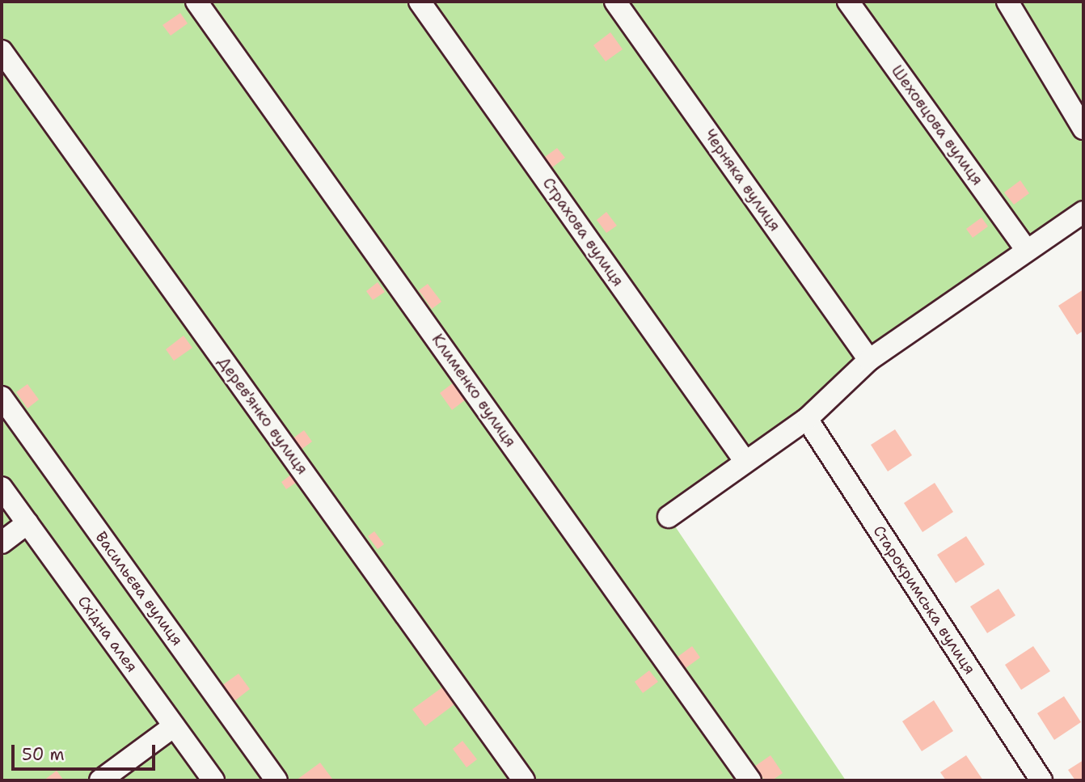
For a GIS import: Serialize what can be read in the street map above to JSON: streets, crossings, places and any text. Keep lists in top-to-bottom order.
{
  "streets": {
    "street": [
      "Шеховцова вулиця",
      "Черняка вулиця",
      "Страхова вулиця",
      "Клименко вулиця",
      "Дерев'янко вулиця",
      "Васильєва вулиця",
      "Старокримська вулиця",
      "Східна алея"
    ]
  },
  "scale_bar": "50 m"
}
